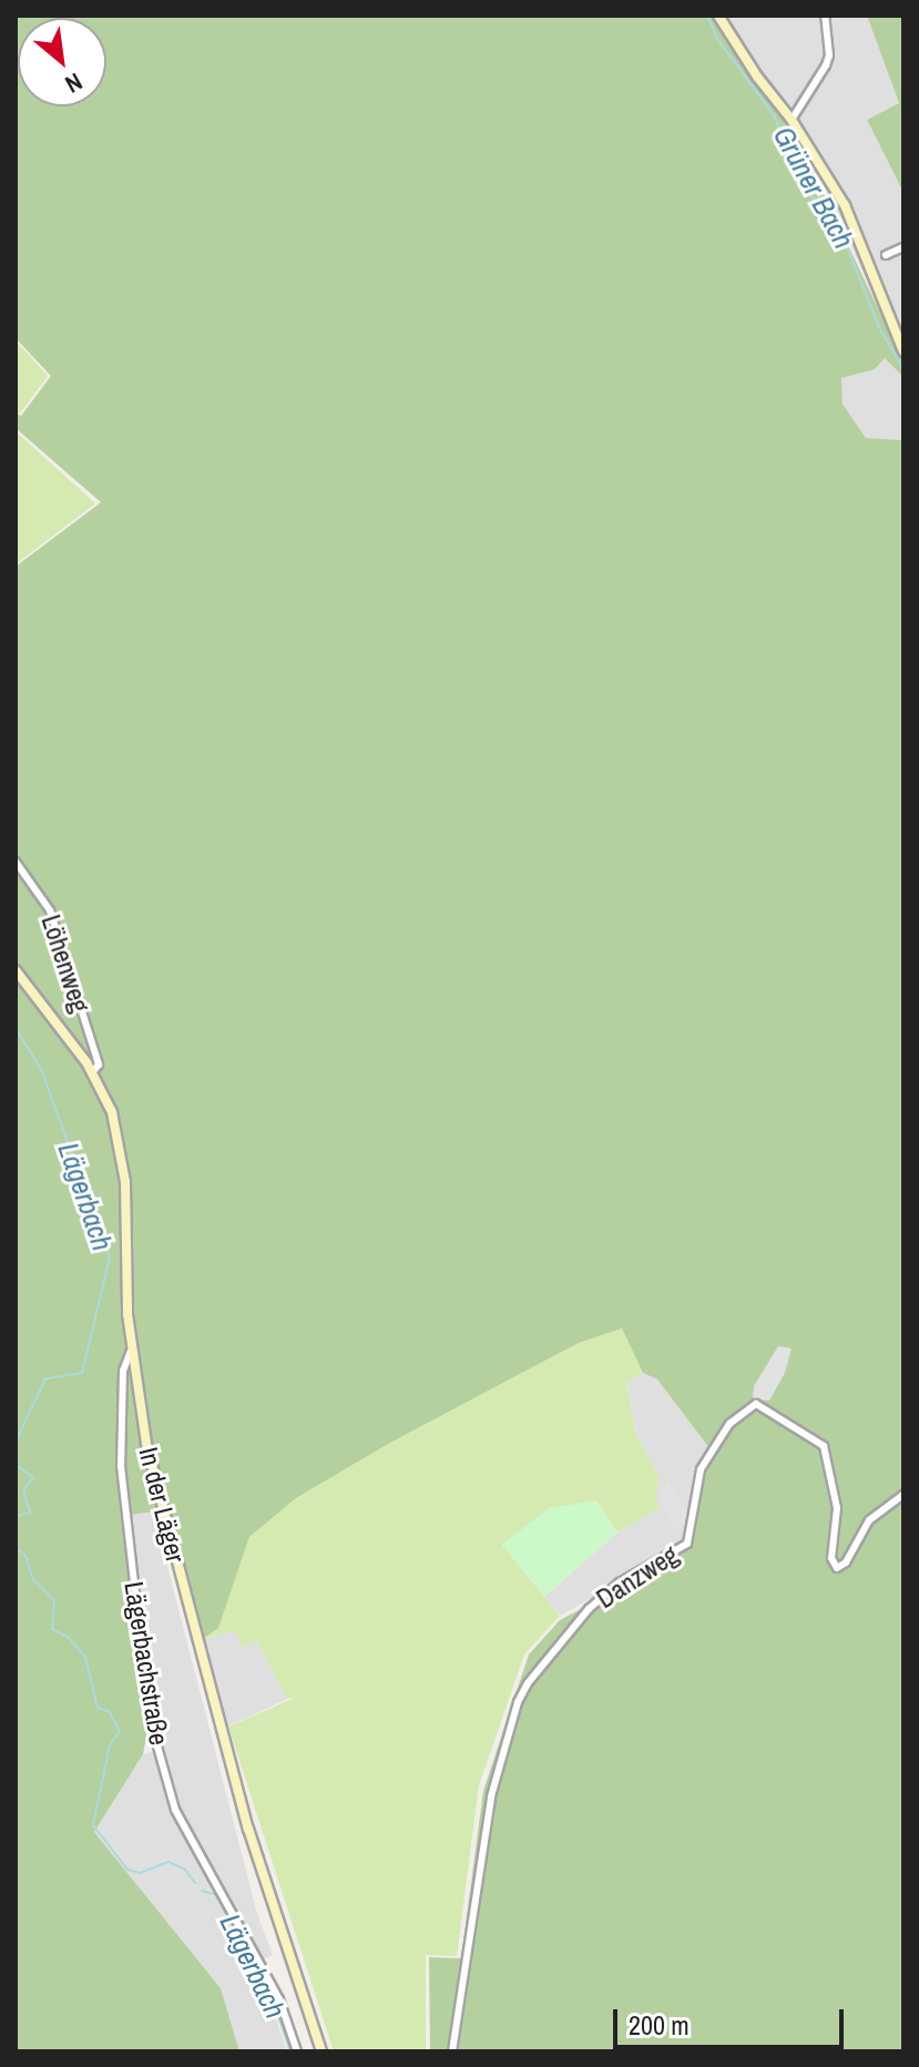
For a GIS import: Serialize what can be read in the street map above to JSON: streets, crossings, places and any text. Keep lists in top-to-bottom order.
{
  "streets": {
    "main road": ["In der Läger"],
    "street": ["Löhenweg", "Danzweg", "Lägerbachstraße"]
  },
  "crossings": [
    ["Löhenweg", "In der Läger"],
    ["In der Läger", "Lägerbachstraße"]
  ],
  "water": ["Grüner Bach", "Lägerbach"],
  "scale_bar": "200 m",
  "north": "bottom right"
}
